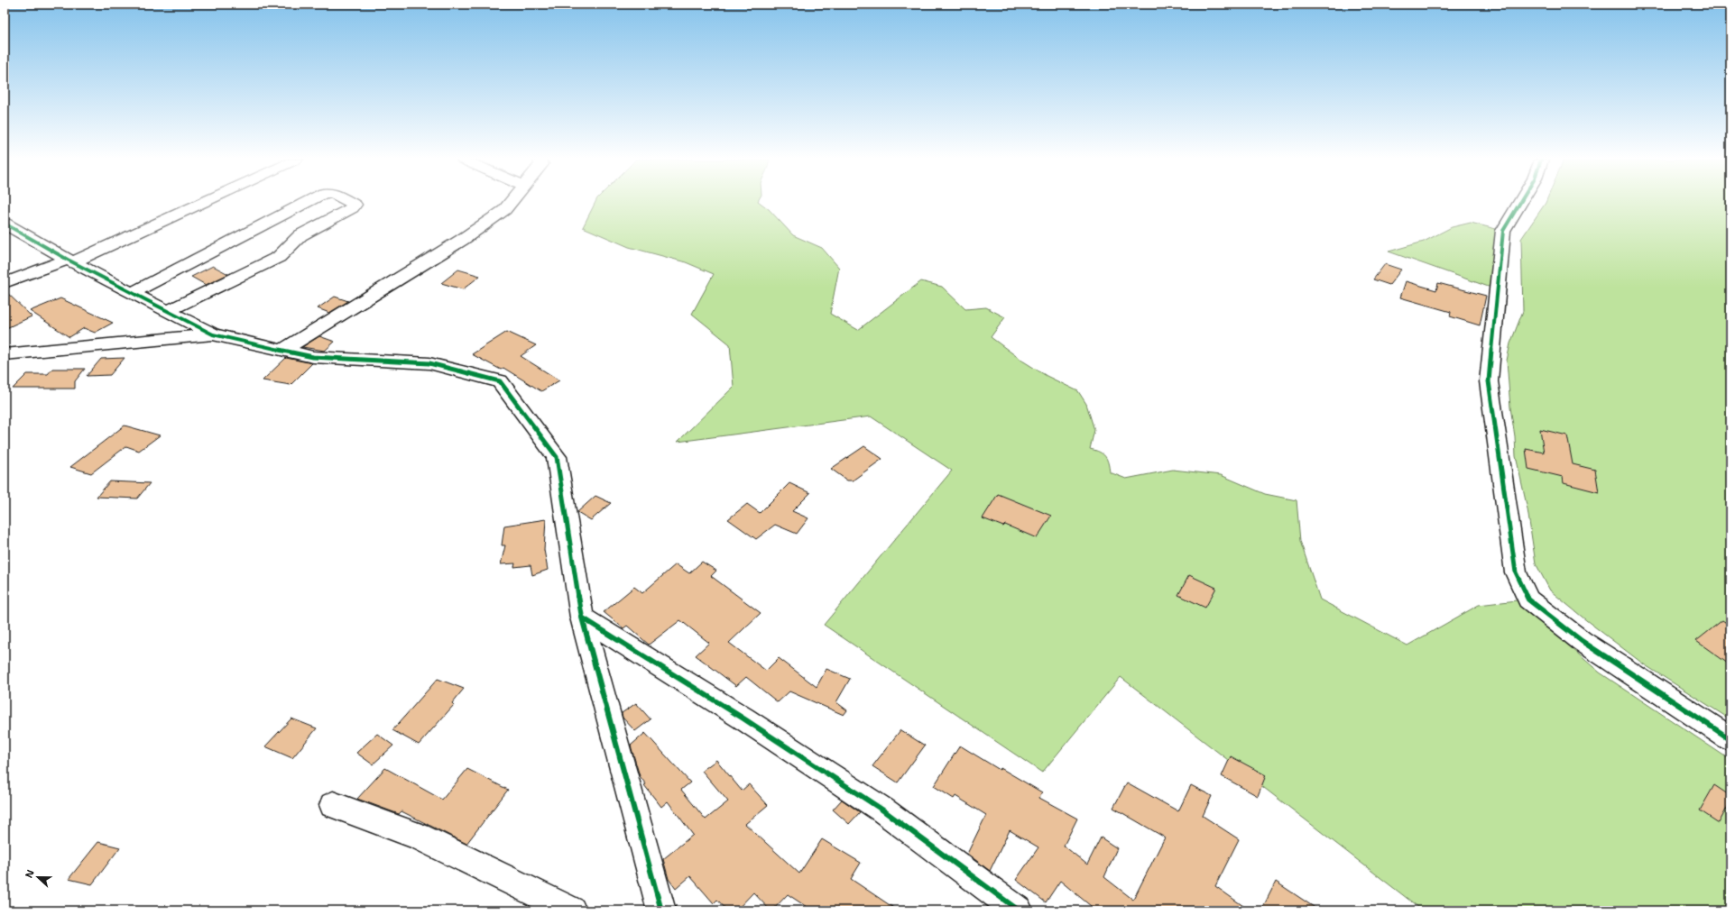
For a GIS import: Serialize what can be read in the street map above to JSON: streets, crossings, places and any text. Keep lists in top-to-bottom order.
{
  "north": "left"
}
